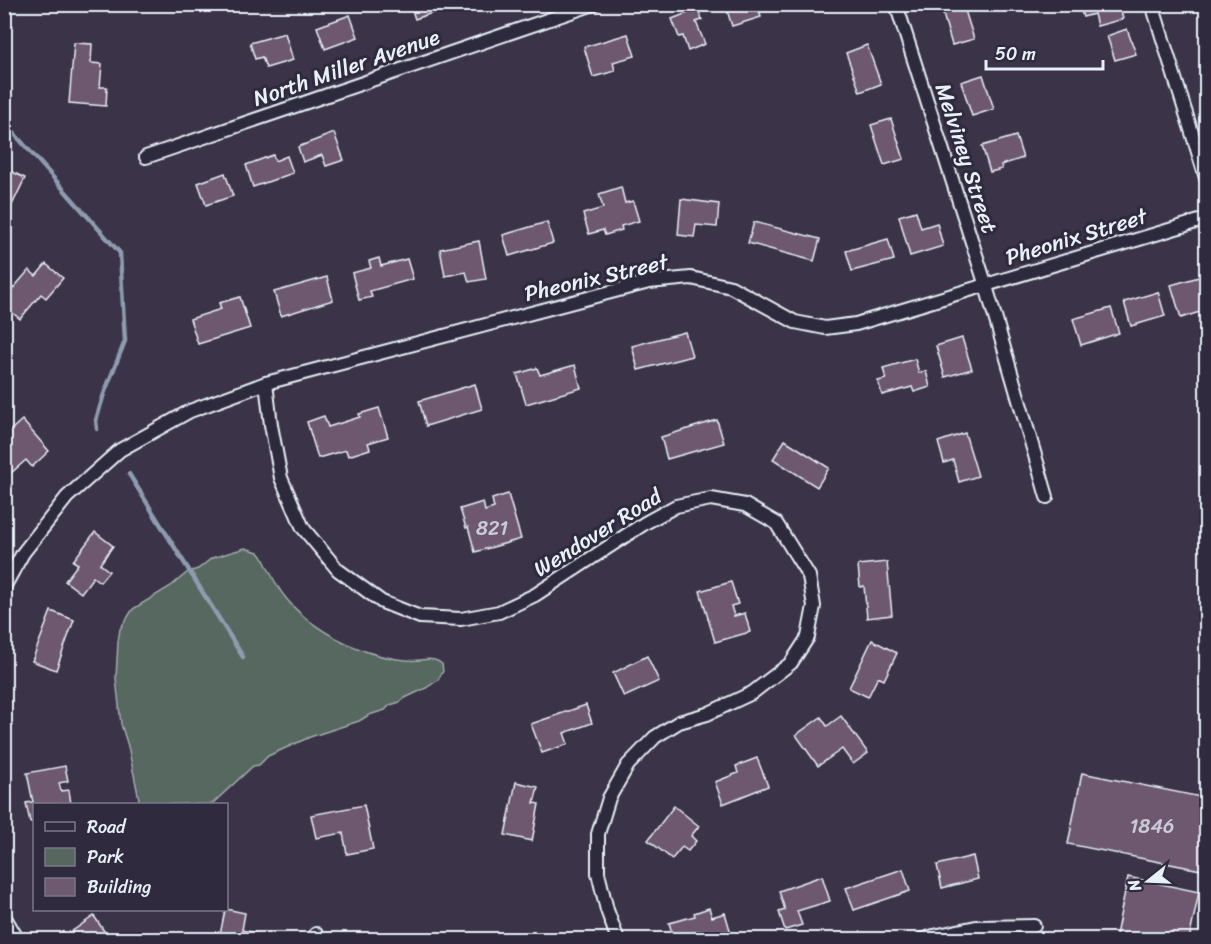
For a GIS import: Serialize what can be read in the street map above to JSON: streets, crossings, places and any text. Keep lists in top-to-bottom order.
{
  "streets": {
    "street": [
      "North Miller Avenue",
      "Melviney Street",
      "Pheonix Street",
      "Wendover Road"
    ]
  },
  "crossings": [
    ["Melviney Street", "Pheonix Street"],
    ["Pheonix Street", "Wendover Road"]
  ],
  "house_numbers": ["821", "1846"],
  "legend": ["Road", "Park", "Building"],
  "scale_bar": "50 m",
  "north": "left"
}
